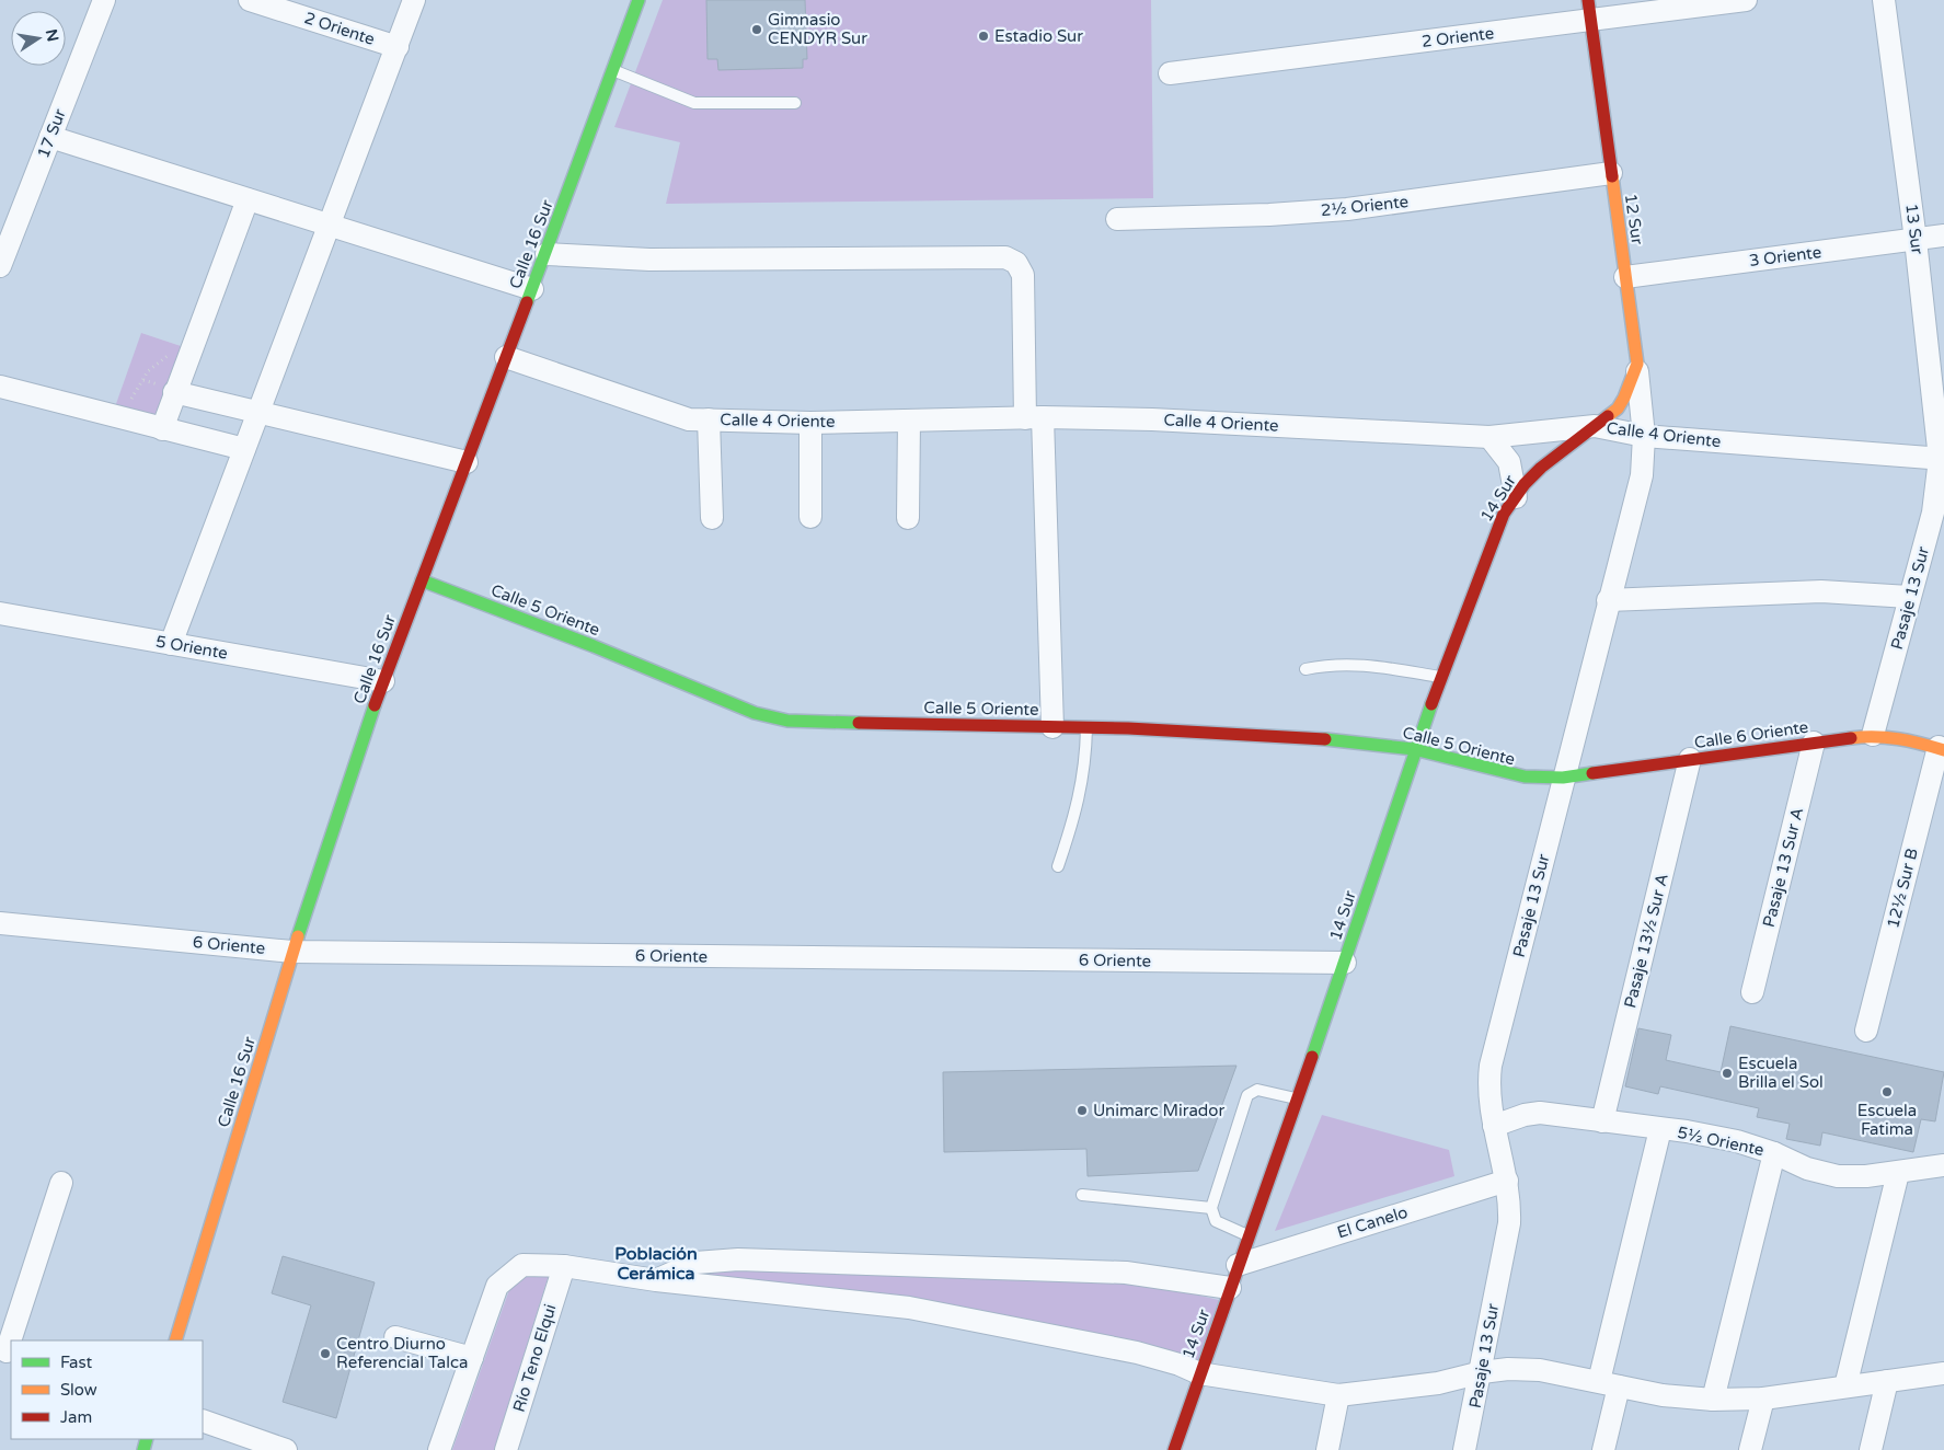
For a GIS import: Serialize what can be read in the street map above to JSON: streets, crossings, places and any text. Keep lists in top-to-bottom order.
{
  "streets": {
    "main road": [
      "12 Sur",
      "Calle 16 Sur",
      "14 Sur",
      "Calle 5 Oriente",
      "Calle 6 Oriente"
    ],
    "street": [
      "2 Oriente",
      "17 Sur",
      "2½ Oriente",
      "13 Sur",
      "3 Oriente",
      "Calle 4 Oriente",
      "Pasaje 13 Sur",
      "5 Oriente",
      "Pasaje 13 Sur A",
      "12½ Sur B",
      "Pasaje 13½ Sur A",
      "6 Oriente",
      "5½ Oriente",
      "El Canelo",
      "Río Teno Elqui"
    ]
  },
  "crossings": [
    ["2 Oriente", "12 Sur"],
    ["2½ Oriente", "12 Sur"],
    ["12 Sur", "3 Oriente"],
    ["12 Sur", "Calle 4 Oriente"],
    ["12 Sur", "14 Sur"],
    ["12 Sur", "Pasaje 13 Sur"],
    ["13 Sur", "3 Oriente"],
    ["13 Sur", "Calle 4 Oriente"],
    ["13 Sur", "Pasaje 13 Sur"],
    ["Calle 16 Sur", "Calle 4 Oriente"],
    ["Calle 16 Sur", "Calle 5 Oriente"],
    ["Calle 16 Sur", "5 Oriente"],
    ["Calle 16 Sur", "6 Oriente"],
    ["Calle 4 Oriente", "14 Sur"],
    ["Calle 4 Oriente", "Pasaje 13 Sur"],
    ["14 Sur", "Calle 5 Oriente"],
    ["14 Sur", "6 Oriente"],
    ["14 Sur", "El Canelo"],
    ["Pasaje 13 Sur", "Calle 5 Oriente"],
    ["Pasaje 13 Sur", "Calle 6 Oriente"],
    ["Pasaje 13 Sur", "5½ Oriente"],
    ["Pasaje 13 Sur", "El Canelo"],
    ["Calle 5 Oriente", "Calle 6 Oriente"],
    ["Calle 6 Oriente", "Pasaje 13 Sur A"],
    ["Calle 6 Oriente", "12½ Sur B"],
    ["Calle 6 Oriente", "Pasaje 13½ Sur A"],
    ["Pasaje 13½ Sur A", "5½ Oriente"]
  ],
  "districts": ["Población Cerámica"],
  "places": [
    "Gimnasio CENDYR Sur",
    "Estadio Sur",
    "Escuela Brilla el Sol",
    "Escuela Fatima",
    "Unimarc Mirador",
    "Centro Diurno Referencial Talca"
  ],
  "legend": ["Fast", "Slow", "Jam"],
  "north": "right"
}
